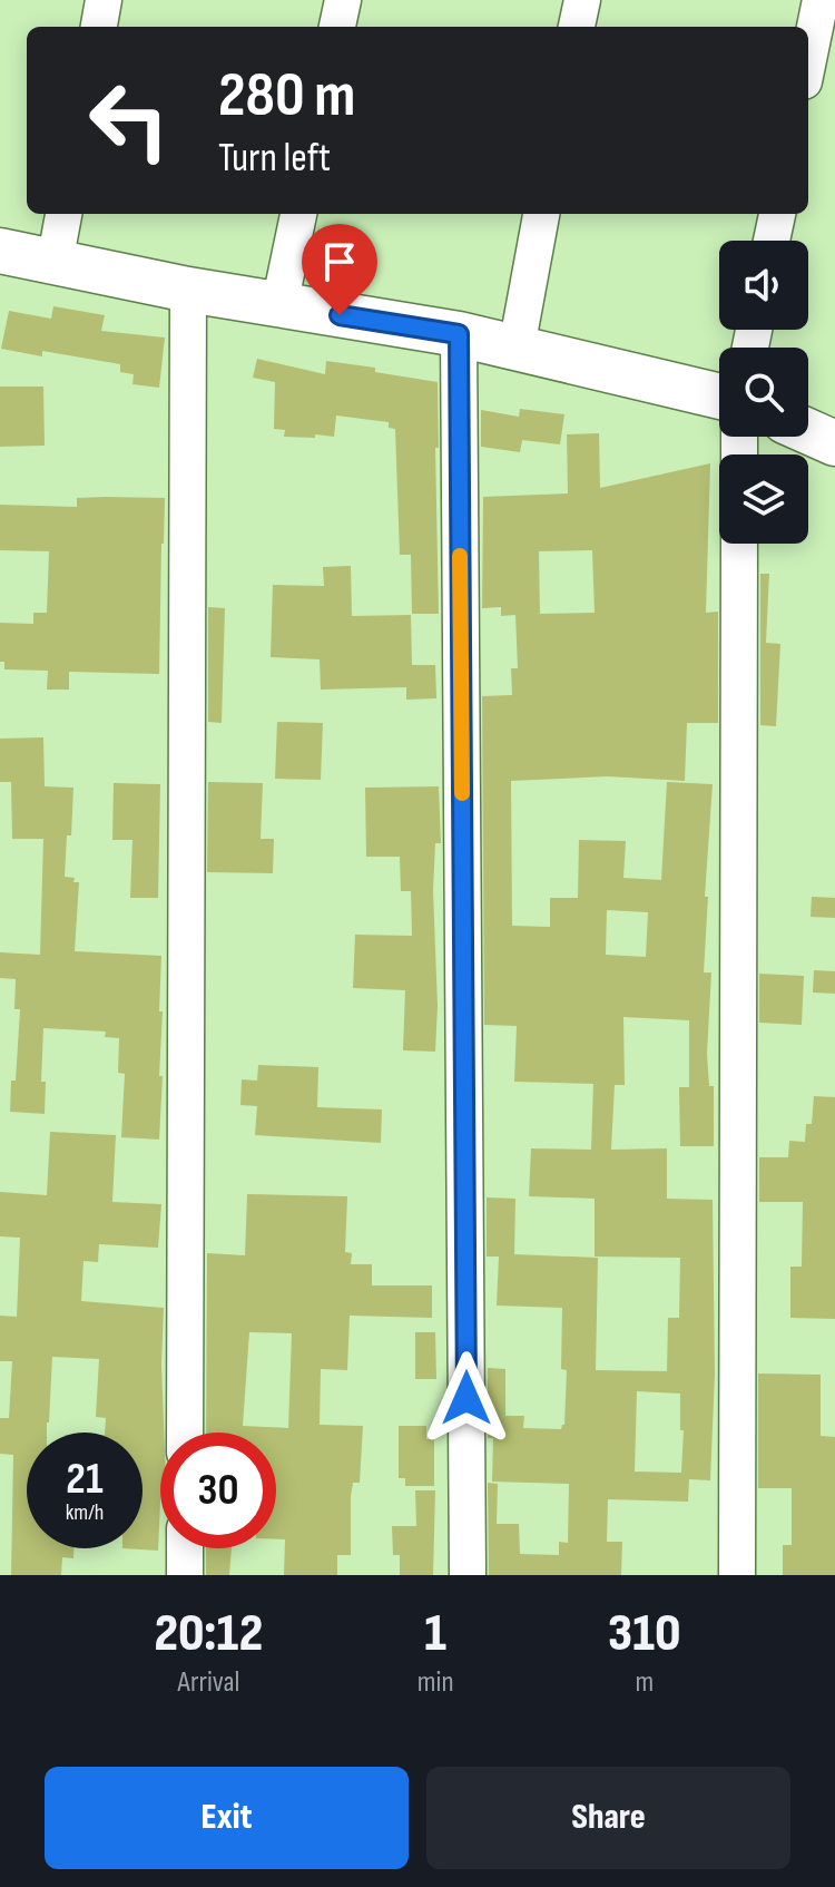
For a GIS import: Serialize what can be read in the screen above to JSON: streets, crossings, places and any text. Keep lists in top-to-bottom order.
{
  "page": {
    "turn": ["280 m", "Turn left"],
    "speed": "21 km/h",
    "limit": "30",
    "eta": [
      "20:12",
      "Arrival",
      "1",
      "min",
      "310",
      "m"
    ],
    "buttons": ["Exit", "Share"]
  }
}
